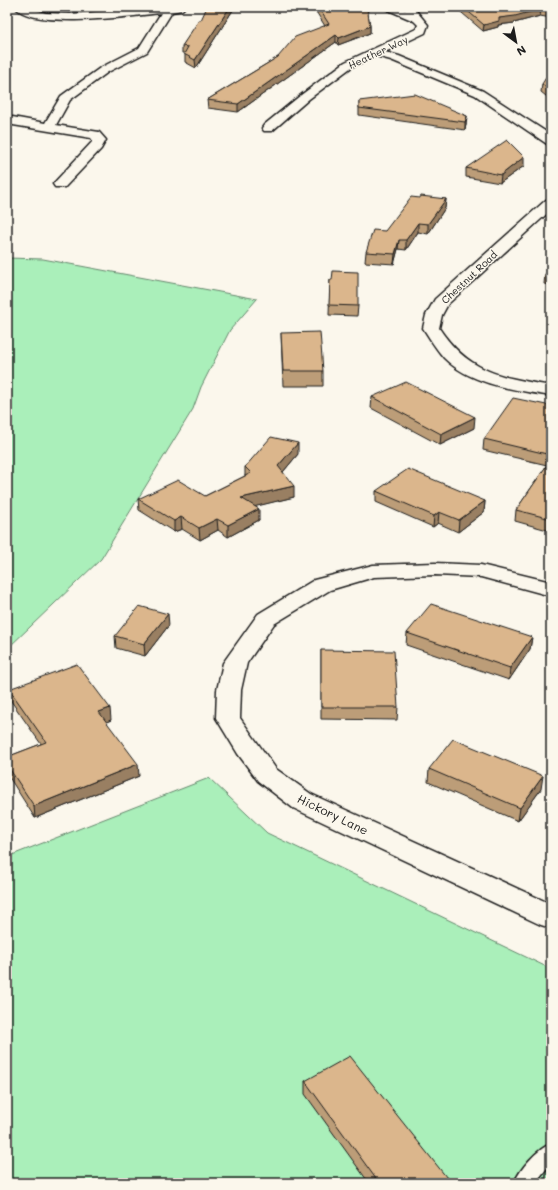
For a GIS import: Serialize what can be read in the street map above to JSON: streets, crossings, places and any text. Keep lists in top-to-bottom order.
{
  "streets": {
    "street": ["Heather Way", "Chestnut Road", "Hickory Lane"]
  },
  "north": "bottom right"
}
